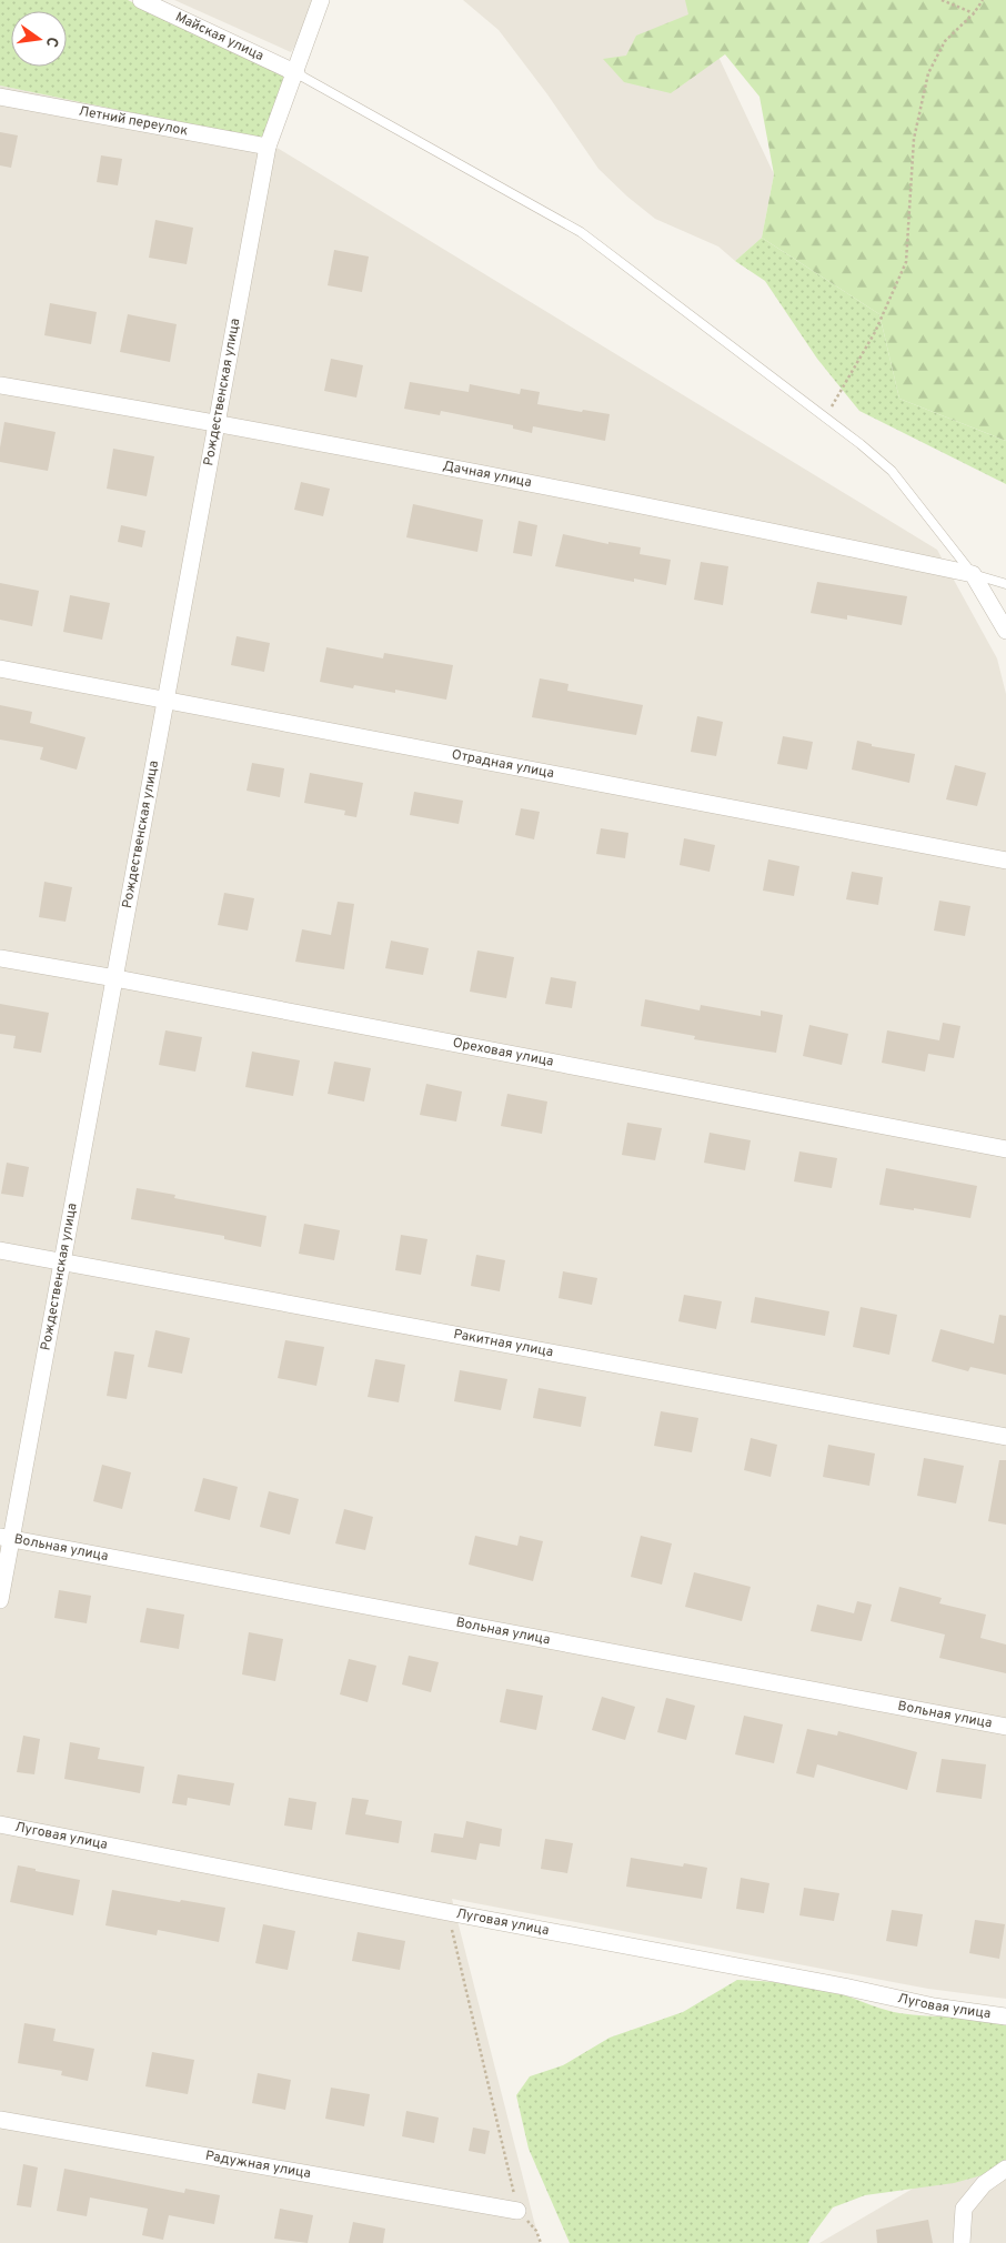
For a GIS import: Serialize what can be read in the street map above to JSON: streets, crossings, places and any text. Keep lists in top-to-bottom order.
{
  "streets": {
    "street": [
      "Майская улица",
      "Летний переулок",
      "Рождественская улица",
      "Дачная улица",
      "Отрадная улица",
      "Ореховая улица",
      "Ракитная улица",
      "Вольная улица",
      "Луговая улица",
      "Радужная улица"
    ]
  },
  "crossings": [
    ["Майская улица", "Рождественская улица"],
    ["Летний переулок", "Рождественская улица"],
    ["Рождественская улица", "Дачная улица"],
    ["Рождественская улица", "Отрадная улица"],
    ["Рождественская улица", "Ореховая улица"],
    ["Рождественская улица", "Ракитная улица"],
    ["Рождественская улица", "Вольная улица"]
  ],
  "north": "right"
}
